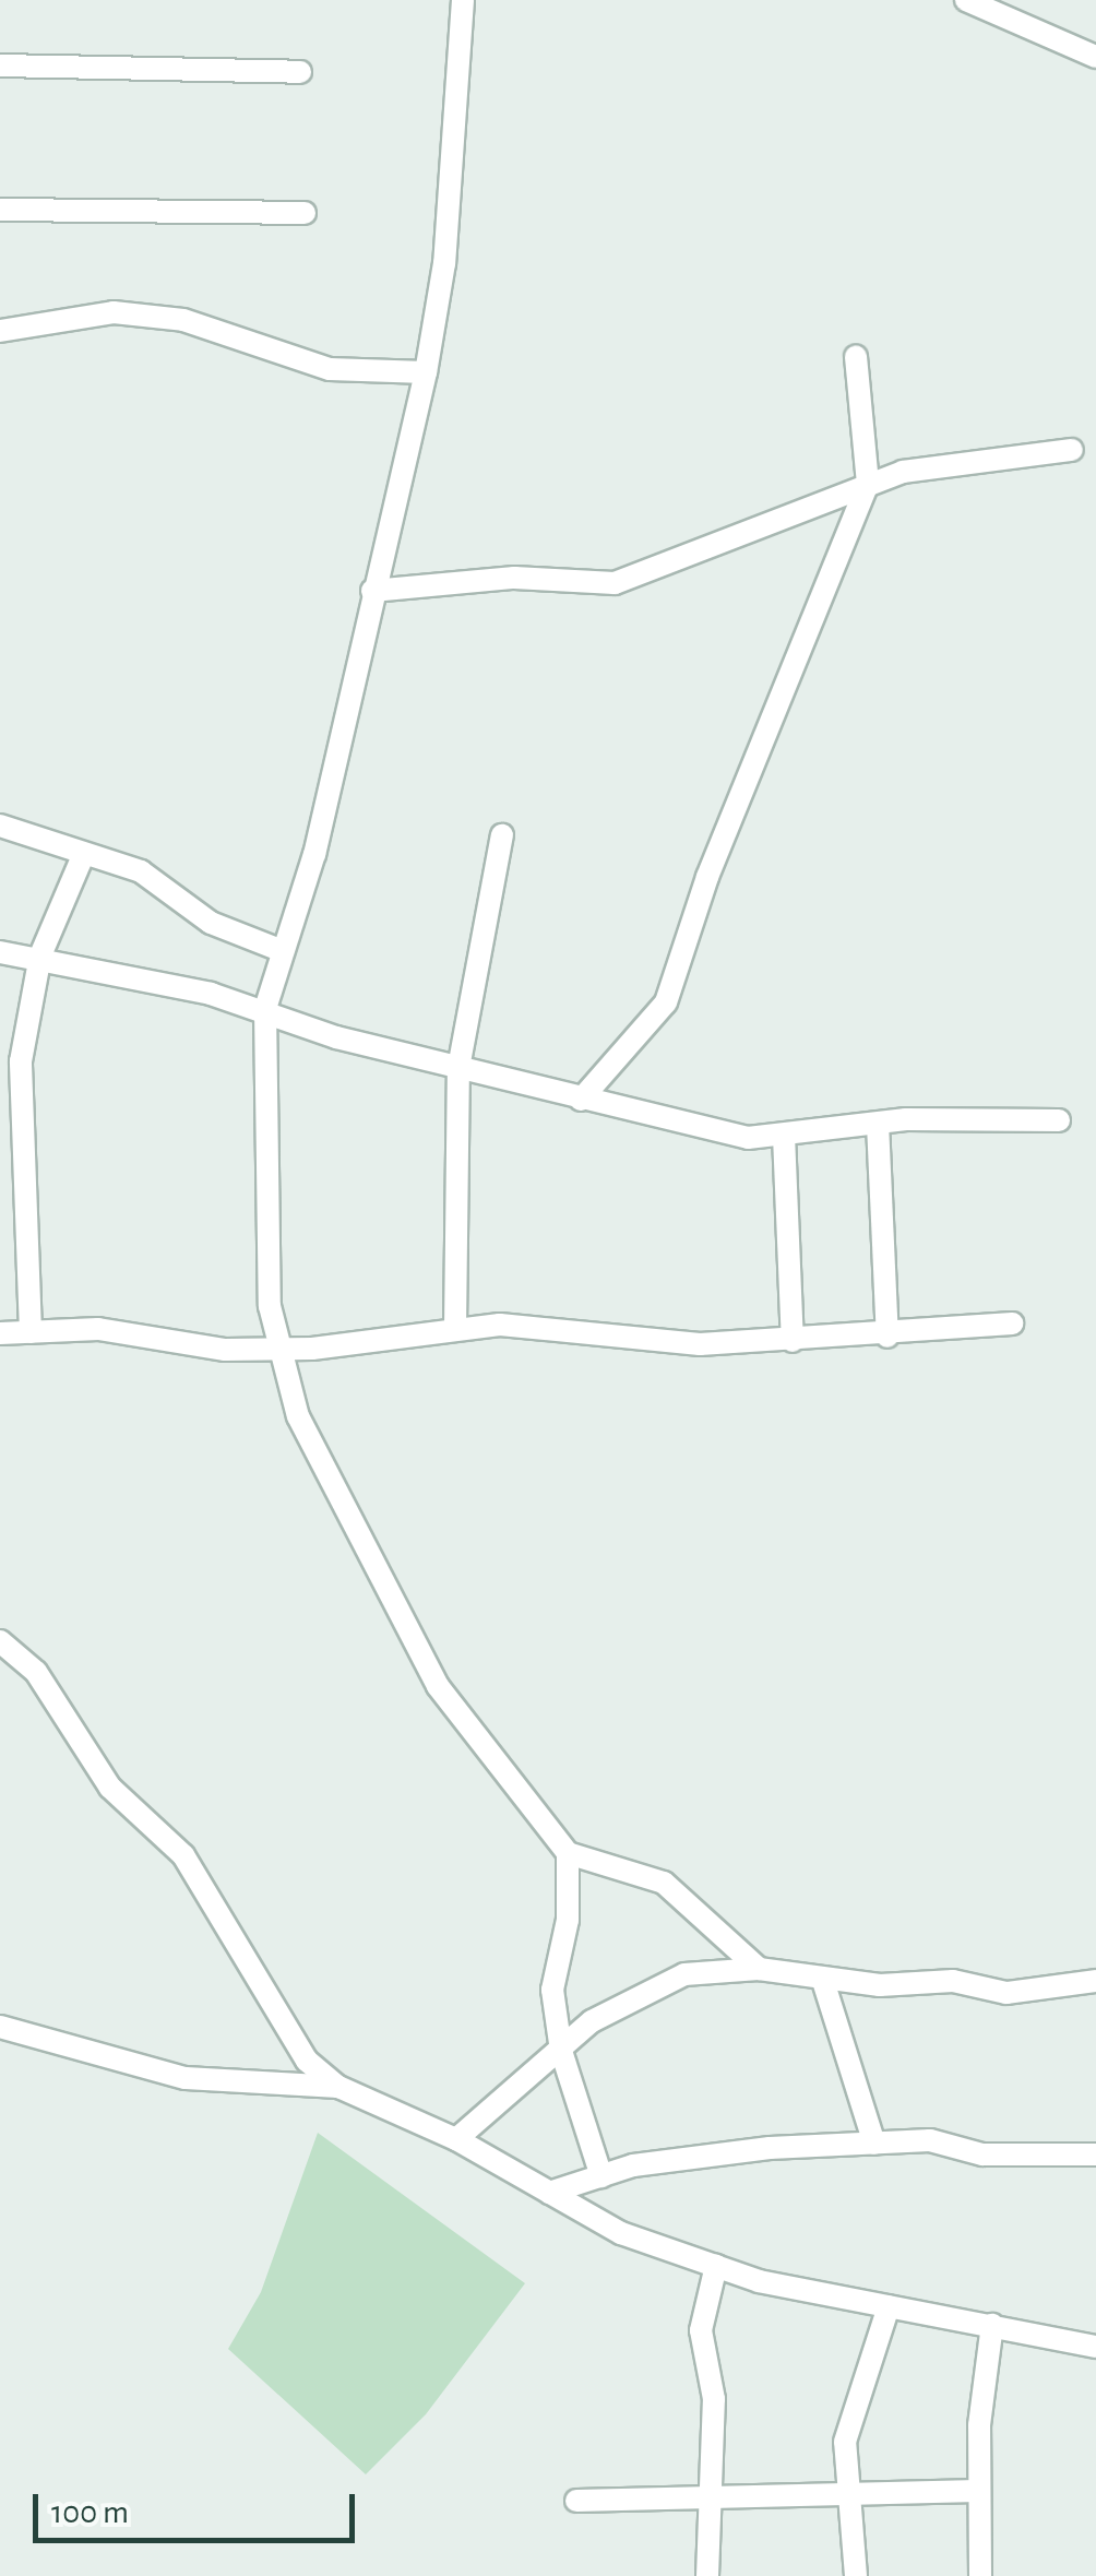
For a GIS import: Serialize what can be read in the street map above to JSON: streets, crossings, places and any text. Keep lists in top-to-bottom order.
{
  "scale_bar": "100 m"
}
